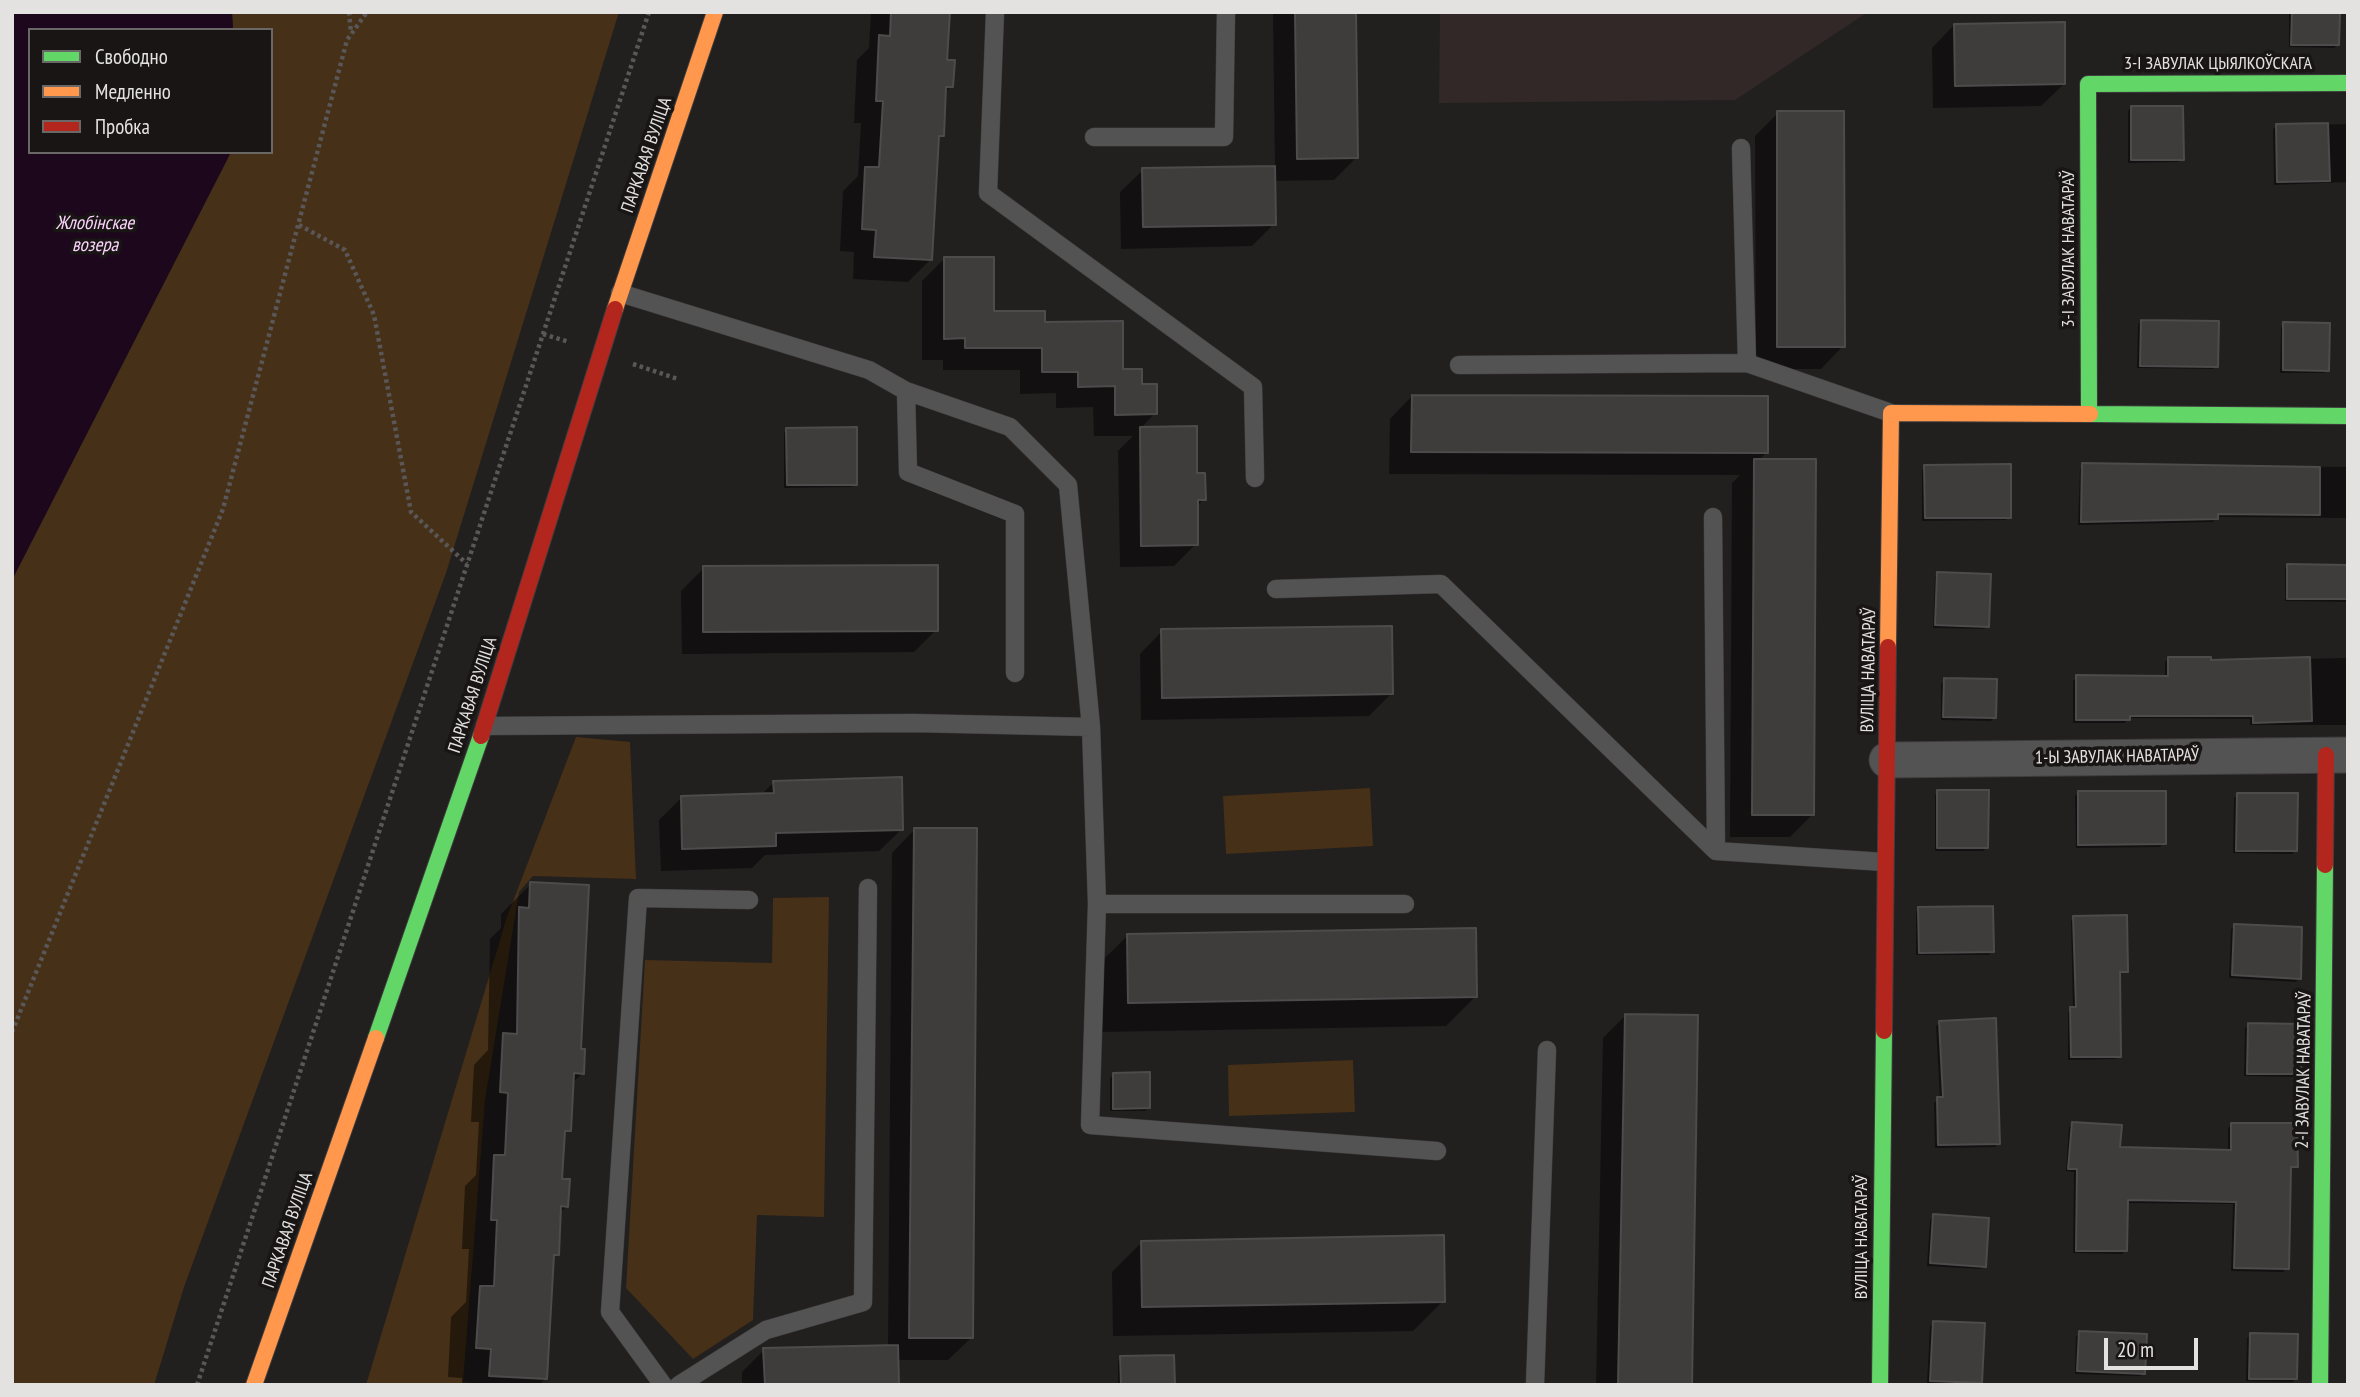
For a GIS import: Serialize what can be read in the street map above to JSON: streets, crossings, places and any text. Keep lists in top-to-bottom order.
{
  "streets": {
    "street": [
      "3-І ЗАВУЛАК ЦЫЯЛКОЎСКАГА",
      "ПАРКАВАЯ ВУЛІЦА",
      "3-І ЗАВУЛАК НАВАТАРАЎ",
      "ВУЛІЦА НАВАТАРАЎ",
      "1-Ы ЗАВУЛАК НАВАТАРАЎ",
      "2-І ЗАВУЛАК НАВАТАРАЎ"
    ]
  },
  "crossings": [
    ["3-І ЗАВУЛАК ЦЫЯЛКОЎСКАГА", "3-І ЗАВУЛАК НАВАТАРАЎ"],
    ["ВУЛІЦА НАВАТАРАЎ", "1-Ы ЗАВУЛАК НАВАТАРАЎ"],
    ["1-Ы ЗАВУЛАК НАВАТАРАЎ", "2-І ЗАВУЛАК НАВАТАРАЎ"]
  ],
  "water": ["Жлобінскае возера"],
  "legend": ["Свободно", "Медленно", "Пробка"],
  "scale_bar": "20 m"
}
